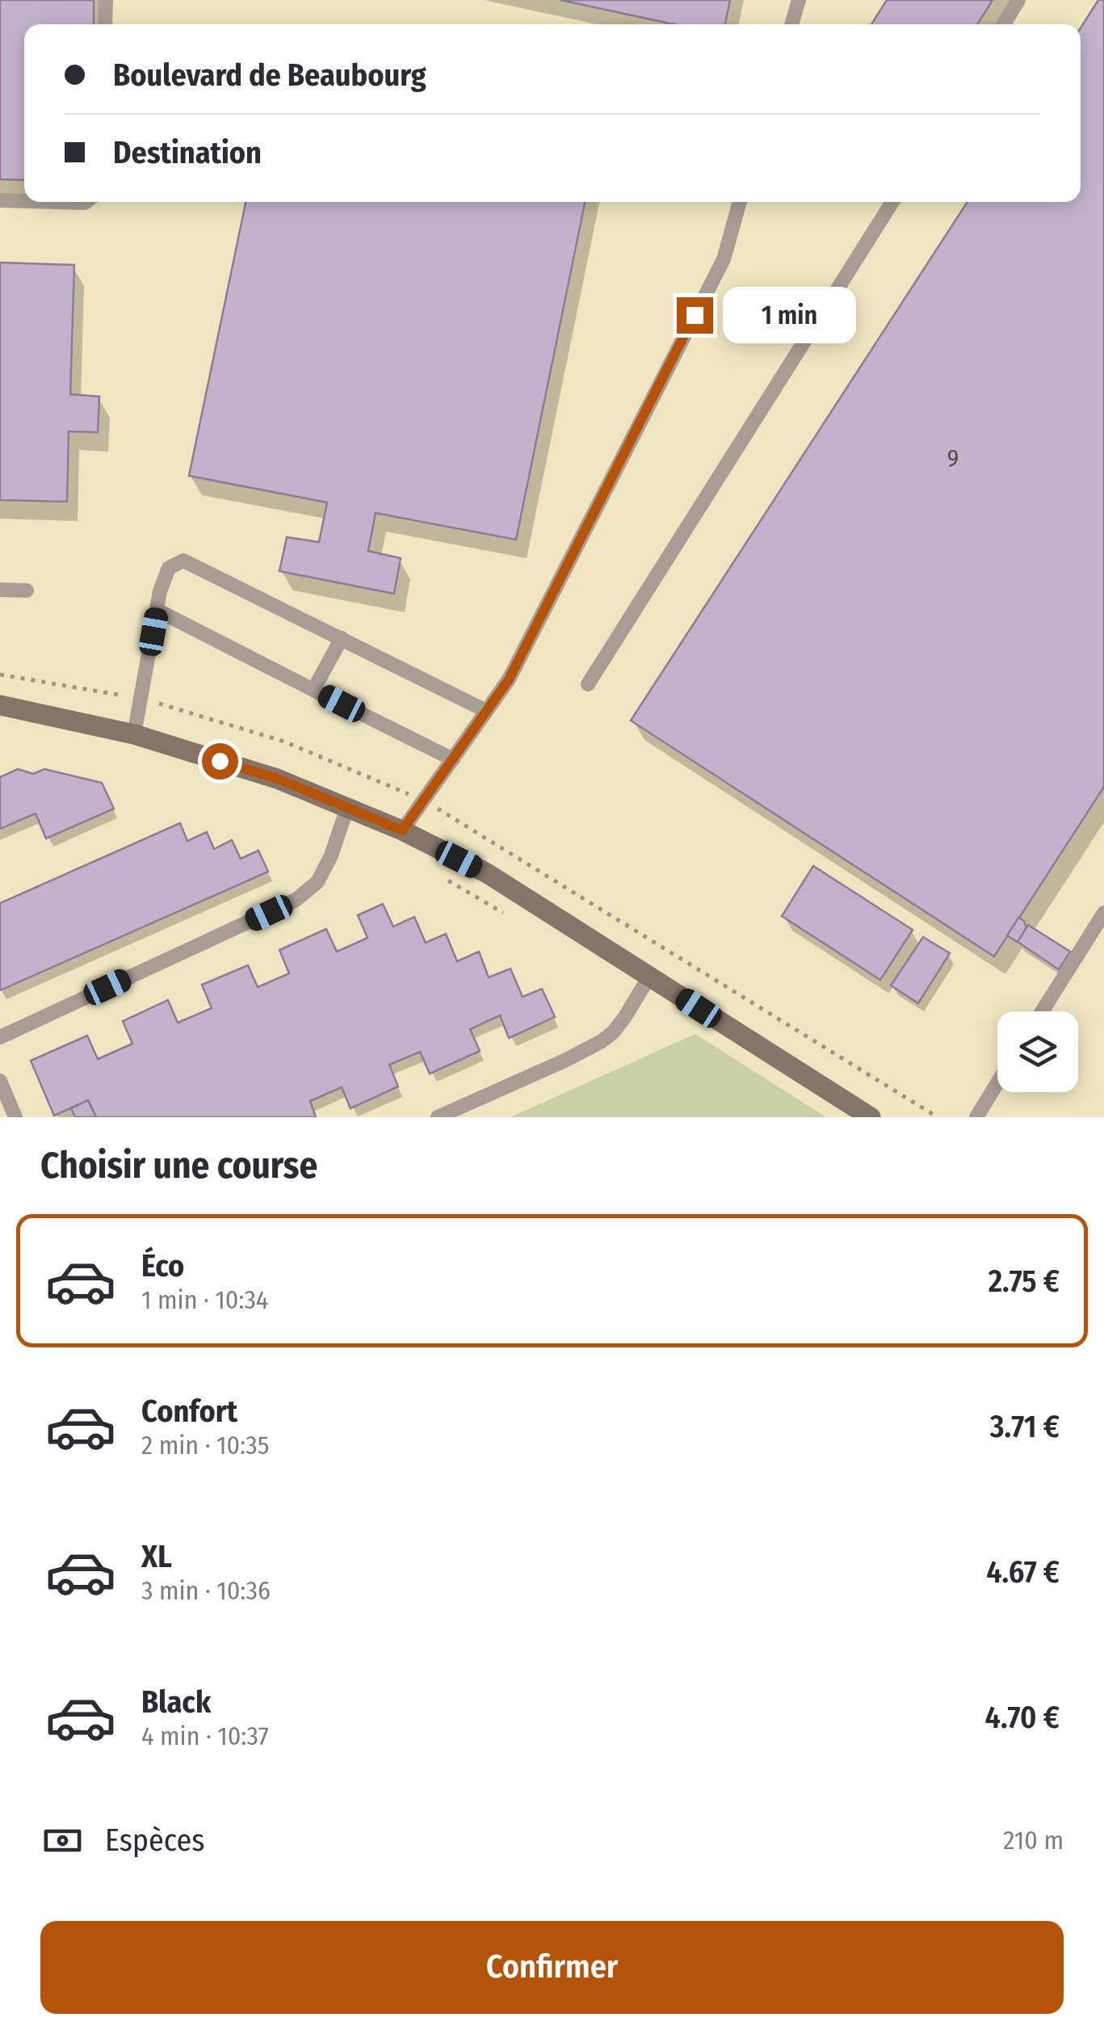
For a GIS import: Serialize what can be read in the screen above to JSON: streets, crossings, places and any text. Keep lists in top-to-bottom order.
{
  "house_numbers": ["9"],
  "page": {
    "banner": ["Boulevard de Beaubourg", "Destination"],
    "bubble": "1 min",
    "heading": "Choisir une course",
    "list": [
      {
        "name": "Éco",
        "note": "1 min · 10:34",
        "value": "2.75 €"
      },
      {
        "name": "Confort",
        "note": "2 min · 10:35",
        "value": "3.71 €"
      },
      {
        "name": "XL",
        "note": "3 min · 10:36",
        "value": "4.67 €"
      },
      {
        "name": "Black",
        "note": "4 min · 10:37",
        "value": "4.70 €"
      }
    ],
    "pay": ["Espèces", "210 m"],
    "buttons": "Confirmer"
  }
}
